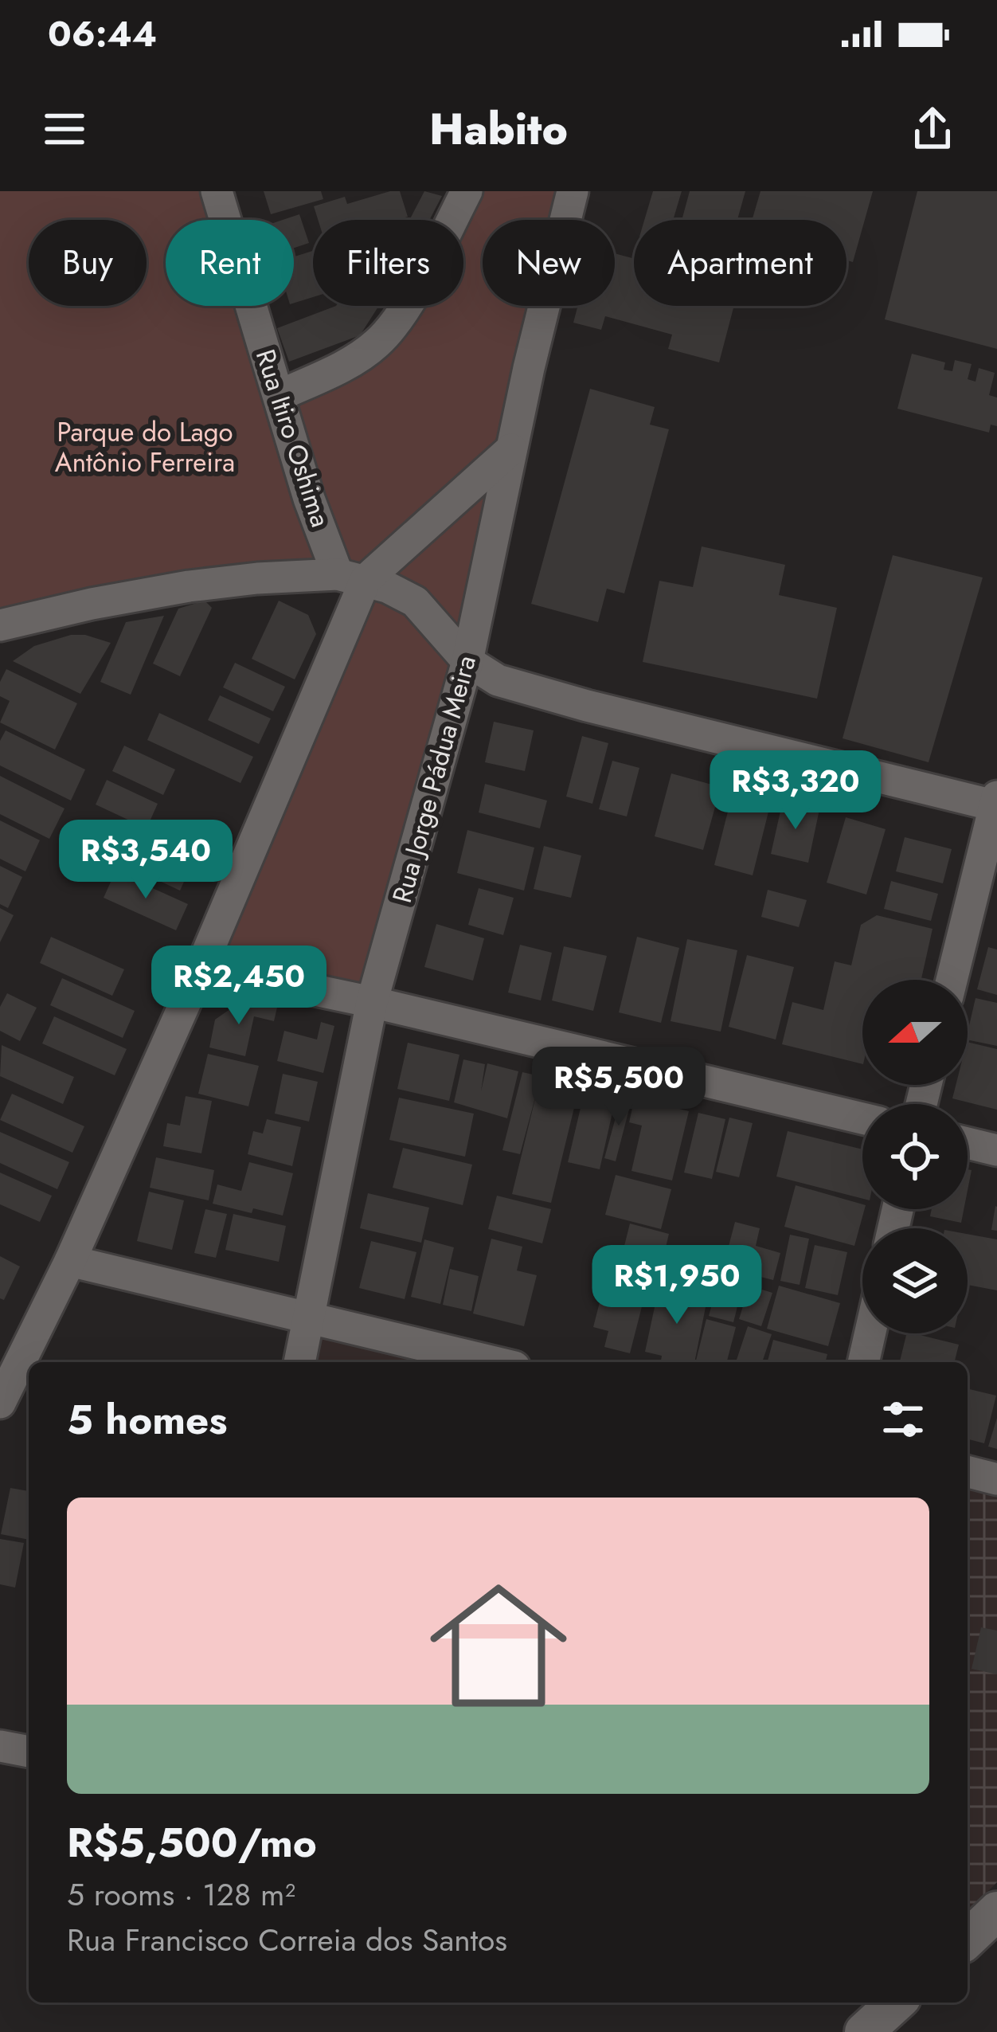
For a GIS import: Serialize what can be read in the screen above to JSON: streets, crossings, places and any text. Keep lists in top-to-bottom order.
{
  "streets": {
    "street": ["Rua Itiro Oshima", "Rua Jorge Pádua Meira"]
  },
  "parks": ["Parque do Lago Antônio Ferreira"],
  "north": "left",
  "page": {
    "status": "06:44",
    "header": "Habito",
    "chip": [
      "Buy",
      "Rent",
      "Filters",
      "New",
      "Apartment"
    ],
    "price": [
      "R$3,320",
      "R$3,540",
      "R$2,450",
      "R$5,500",
      "R$1,950"
    ],
    "heading": "5 homes",
    "list": [
      {
        "name": "R$5,500/mo",
        "note": "5 rooms · 128 m² · Rua Francisco Correia dos Santos"
      }
    ]
  }
}
